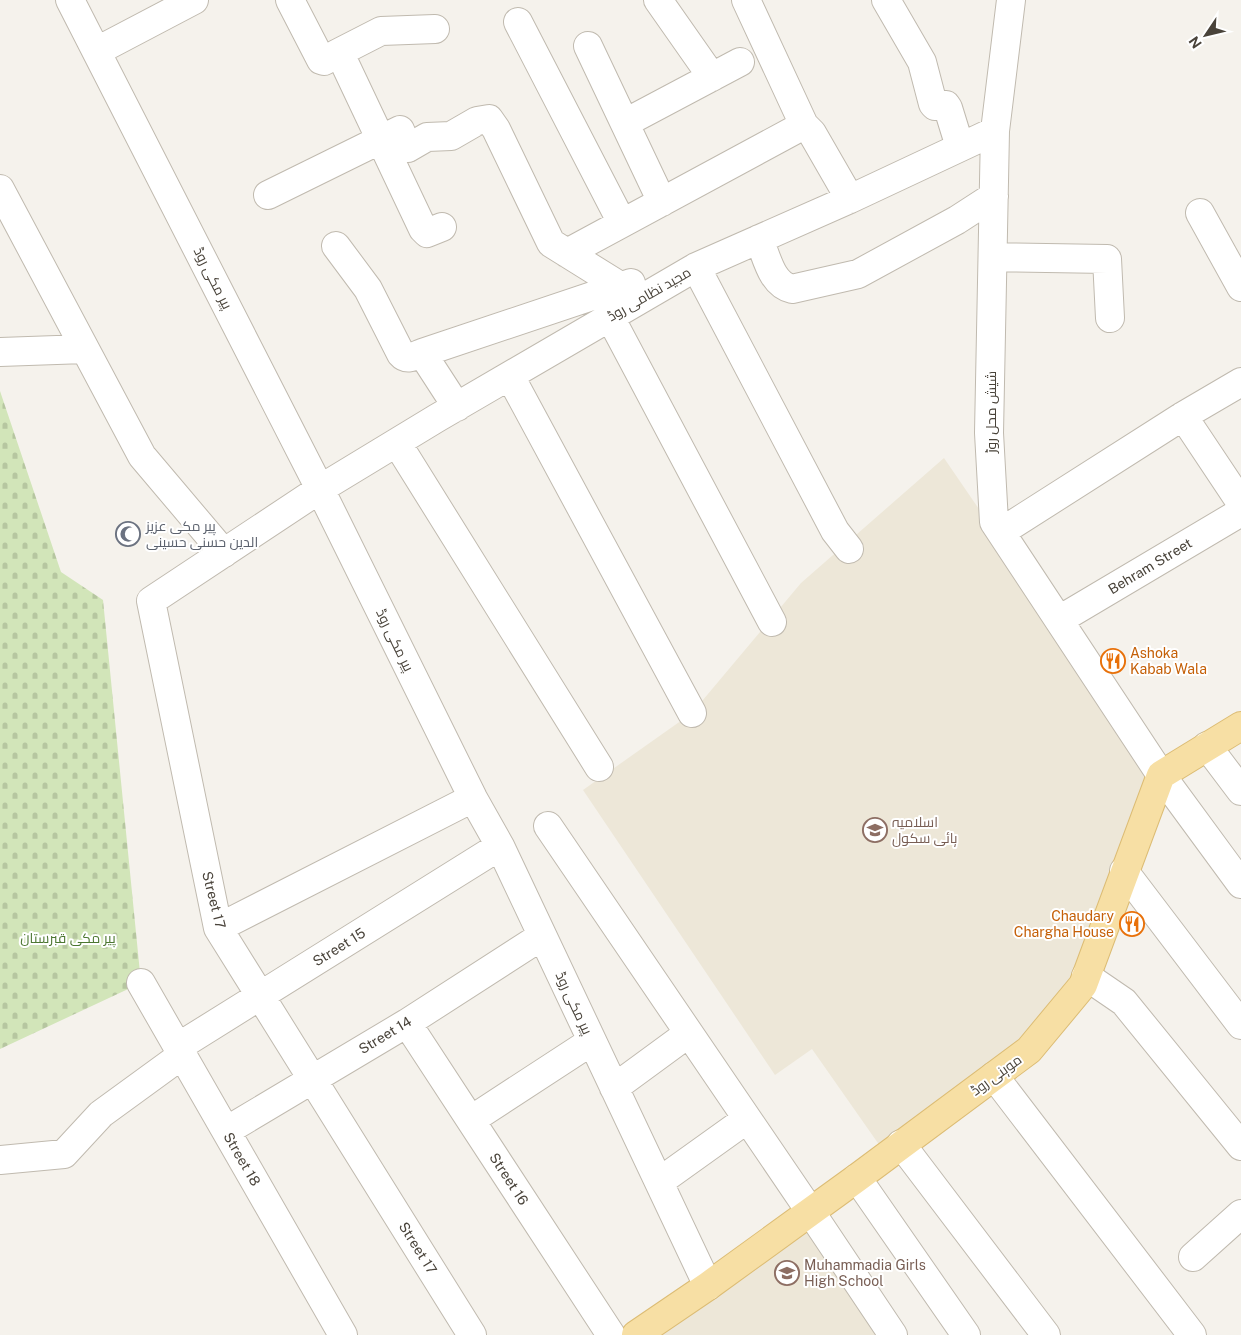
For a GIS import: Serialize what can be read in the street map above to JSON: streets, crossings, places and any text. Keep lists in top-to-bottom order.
{
  "streets": {
    "main road": ["موہنی روڈ"],
    "street": [
      "پیر مکی روڈ",
      "مجید نظامی روڈ",
      "شیش محل روڑ",
      "Behram Street",
      "Street 17",
      "Street 15",
      "Street 14",
      "Street 18",
      "Street 16"
    ]
  },
  "crossings": [
    ["پیر مکی روڈ", "مجید نظامی روڈ"],
    ["پیر مکی روڈ", "Street 17"],
    ["پیر مکی روڈ", "Street 15"],
    ["پیر مکی روڈ", "Street 14"],
    ["پیر مکی روڈ", "موہنی روڈ"],
    ["مجید نظامی روڈ", "شیش محل روڑ"],
    ["مجید نظامی روڈ", "Street 17"],
    ["شیش محل روڑ", "Behram Street"],
    ["شیش محل روڑ", "موہنی روڈ"],
    ["Street 17", "Street 15"],
    ["Street 17", "Street 14"],
    ["Street 15", "Street 18"],
    ["Street 14", "Street 18"],
    ["Street 14", "Street 16"]
  ],
  "parks": ["پیر مکی قبرستان"],
  "places": {
    "mosque": ["پیر مکی عزیز الدین حسنی حسینی"],
    "restaurant": ["Ashoka Kabab Wala", "Chaudary Chargha House"],
    "school or university": ["اسلامیہ ہائی سکول", "Muhammadia Girls High School"]
  },
  "north": "bottom left"
}
